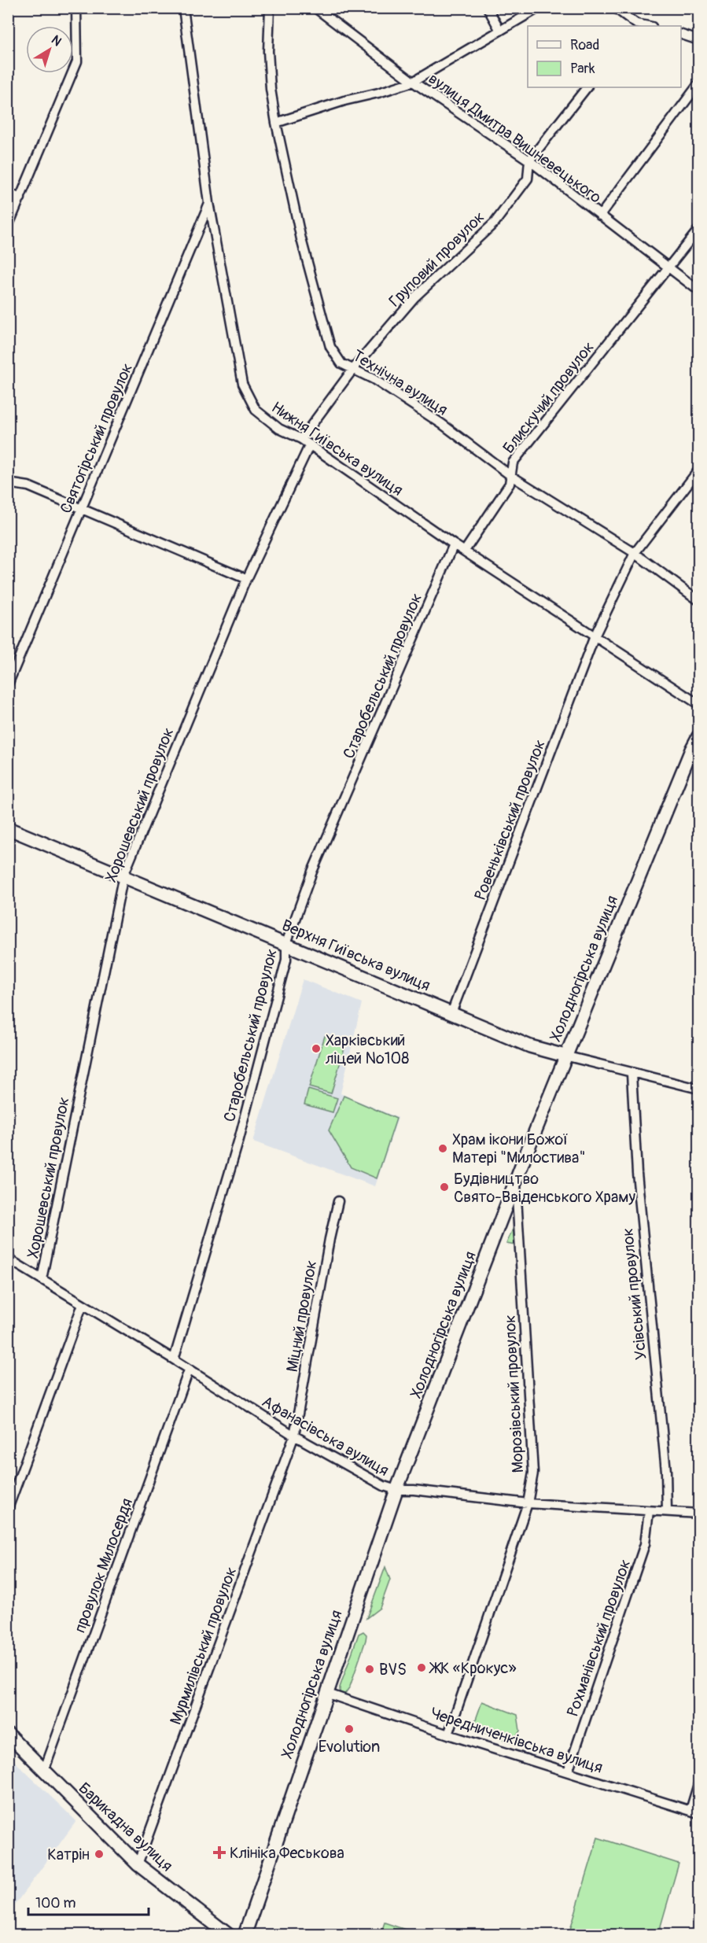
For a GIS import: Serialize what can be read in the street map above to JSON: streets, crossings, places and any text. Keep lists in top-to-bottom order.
{
  "streets": {
    "main road": ["Верхня Гиївська вулиця", "Холодногірська вулиця", "Барикадна вулиця"],
    "street": [
      "вулиця Дмитра Вишневецького",
      "Груповий провулок",
      "Технічна вулиця",
      "Блискучий провулок",
      "Святогірський провулок",
      "Нижня Гиївська вулиця",
      "Старобельський провулок",
      "Хорошевський провулок",
      "Ровеньківський провулок",
      "Усівський провулок",
      "Міцний провулок",
      "Морозівський провулок",
      "Афанасівська вулиця",
      "провулок Милосердя",
      "Рохманівський провулок",
      "Мурмилівський провулок",
      "Чередниченківська вулиця"
    ]
  },
  "crossings": [
    ["вулиця Дмитра Вишневецького", "Блискучий провулок"],
    ["Груповий провулок", "Технічна вулиця"],
    ["Груповий провулок", "Нижня Гиївська вулиця"],
    ["Технічна вулиця", "Блискучий провулок"],
    ["Технічна вулиця", "Ровеньківський провулок"],
    ["Блискучий провулок", "Нижня Гиївська вулиця"],
    ["Святогірський провулок", "Нижня Гиївська вулиця"],
    ["Нижня Гиївська вулиця", "Старобельський провулок"],
    ["Нижня Гиївська вулиця", "Хорошевський провулок"],
    ["Нижня Гиївська вулиця", "Ровеньківський провулок"],
    ["Старобельський провулок", "Верхня Гиївська вулиця"],
    ["Старобельський провулок", "Афанасівська вулиця"],
    ["Хорошевський провулок", "Верхня Гиївська вулиця"],
    ["Хорошевський провулок", "Афанасівська вулиця"],
    ["Ровеньківський провулок", "Верхня Гиївська вулиця"],
    ["Верхня Гиївська вулиця", "Холодногірська вулиця"],
    ["Верхня Гиївська вулиця", "Усівський провулок"],
    ["Холодногірська вулиця", "Морозівський провулок"],
    ["Холодногірська вулиця", "Афанасівська вулиця"],
    ["Холодногірська вулиця", "Чередниченківська вулиця"],
    ["Усівський провулок", "Афанасівська вулиця"],
    ["Міцний провулок", "Афанасівська вулиця"],
    ["Міцний провулок", "Мурмилівський провулок"],
    ["Морозівський провулок", "Афанасівська вулиця"],
    ["Морозівський провулок", "Чередниченківська вулиця"],
    ["Афанасівська вулиця", "провулок Милосердя"],
    ["Афанасівська вулиця", "Рохманівський провулок"],
    ["Афанасівська вулиця", "Мурмилівський провулок"],
    ["провулок Милосердя", "Барикадна вулиця"],
    ["Рохманівський провулок", "Чередниченківська вулиця"],
    ["Мурмилівський провулок", "Барикадна вулиця"]
  ],
  "places": {
    "other": [
      "Харківський ліцей №108",
      "Храм ікони Божої Матері \"Милостива\"",
      "Будівництво Свято-Ввіденського Храму",
      "ЖК «Крокус»",
      "BVS",
      "Evolution",
      "Катрін"
    ],
    "health": ["Клініка Феськова"]
  },
  "legend": ["Road", "Park"],
  "scale_bar": "100 m",
  "north": "top right"
}
